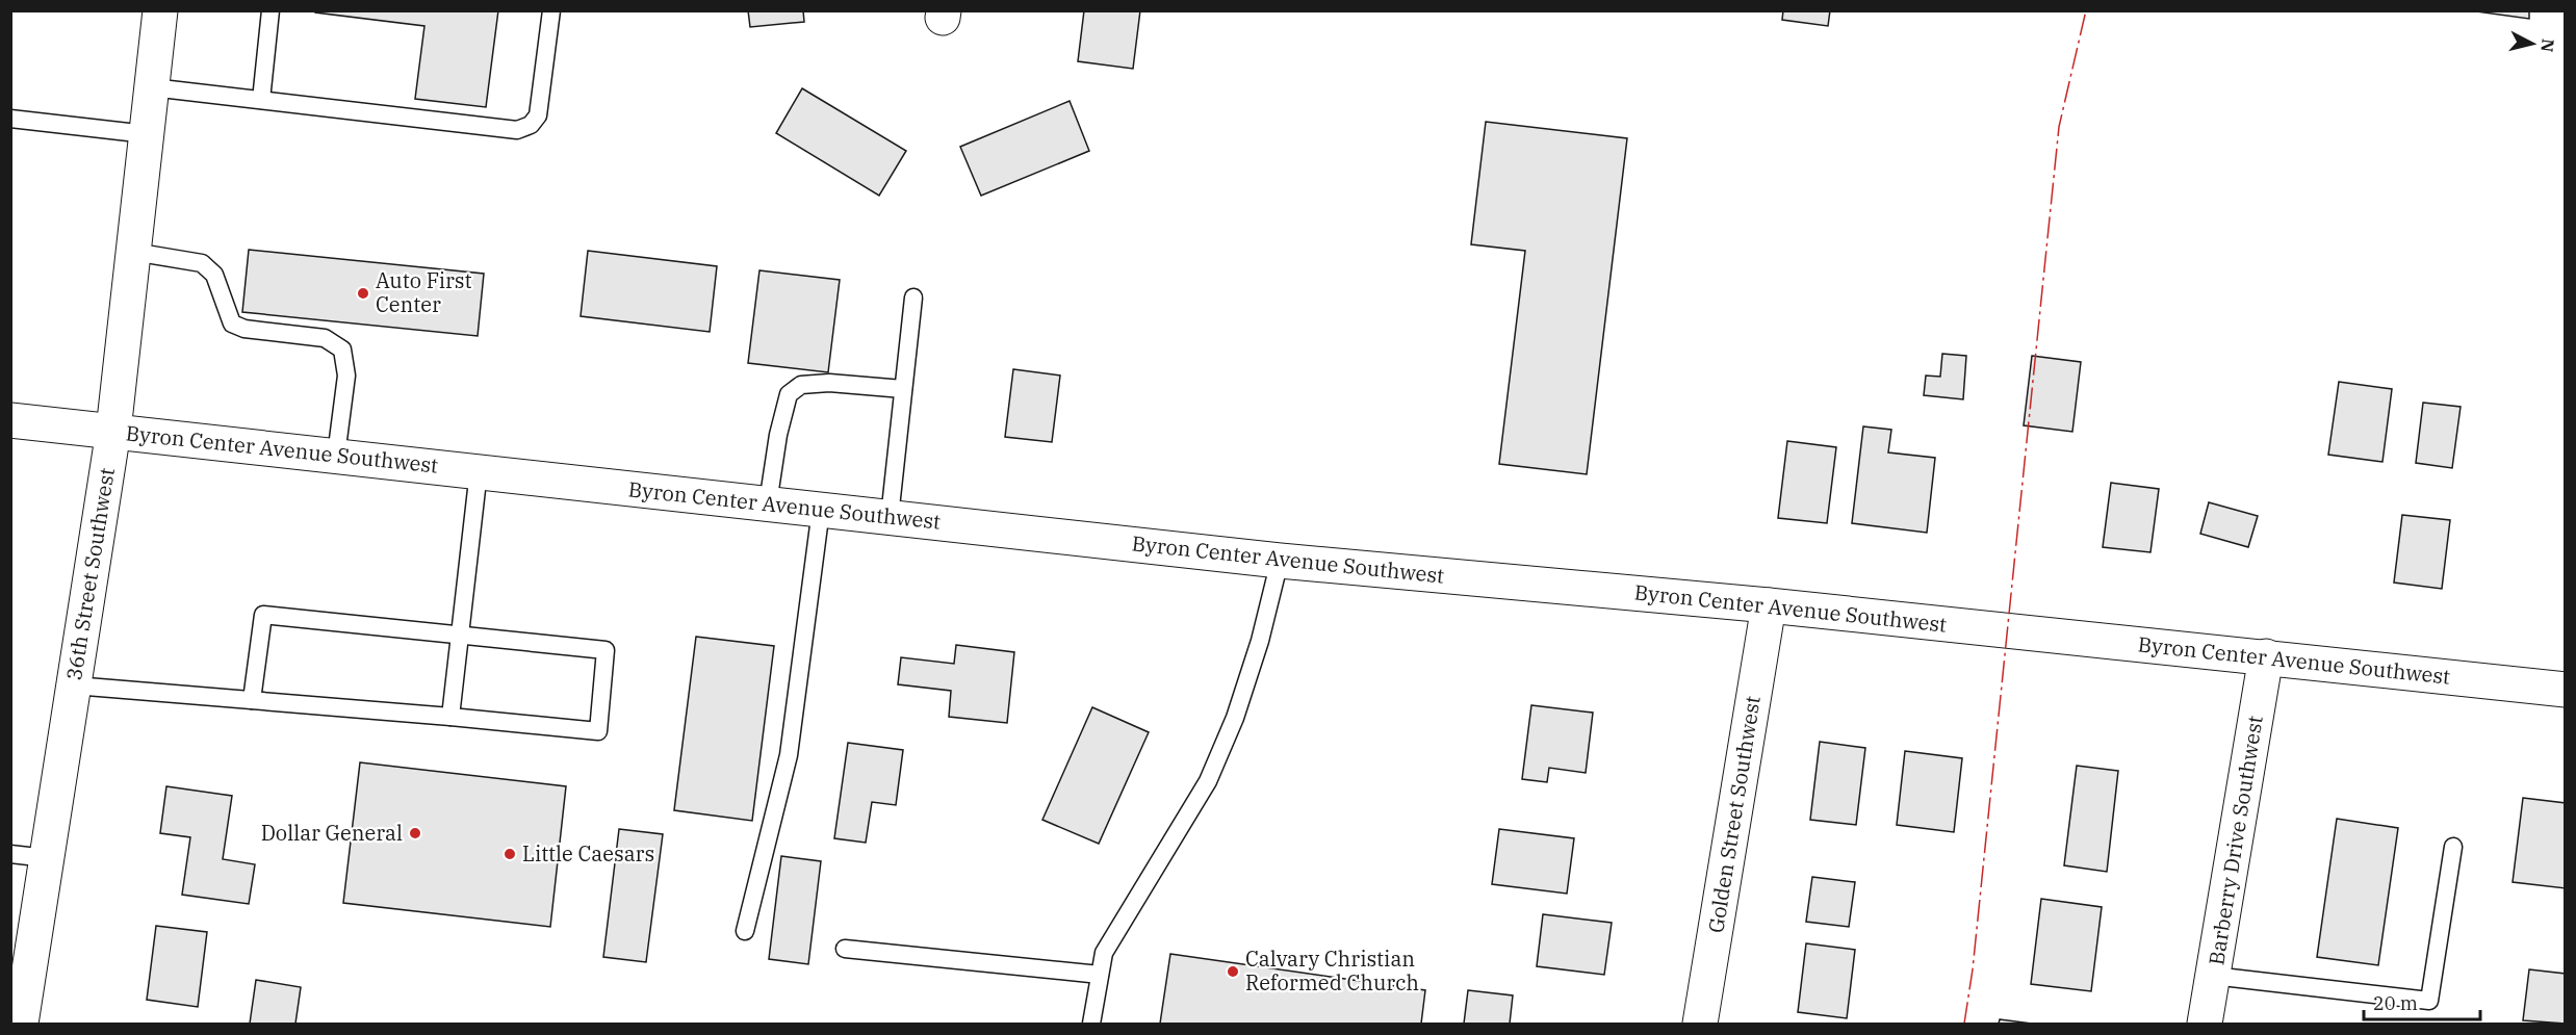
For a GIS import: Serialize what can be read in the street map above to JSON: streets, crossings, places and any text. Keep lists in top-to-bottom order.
{
  "streets": {
    "main road": [
      "Byron Center Avenue Southwest",
      "36th Street Southwest",
      "Golden Street Southwest",
      "Barberry Drive Southwest"
    ]
  },
  "crossings": [
    ["Byron Center Avenue Southwest", "36th Street Southwest"],
    ["Byron Center Avenue Southwest", "Golden Street Southwest"],
    ["Byron Center Avenue Southwest", "Barberry Drive Southwest"]
  ],
  "places": [
    "Auto First Center",
    "Dollar General",
    "Little Caesars",
    "Calvary Christian Reformed Church"
  ],
  "scale_bar": "20 m",
  "north": "right"
}
